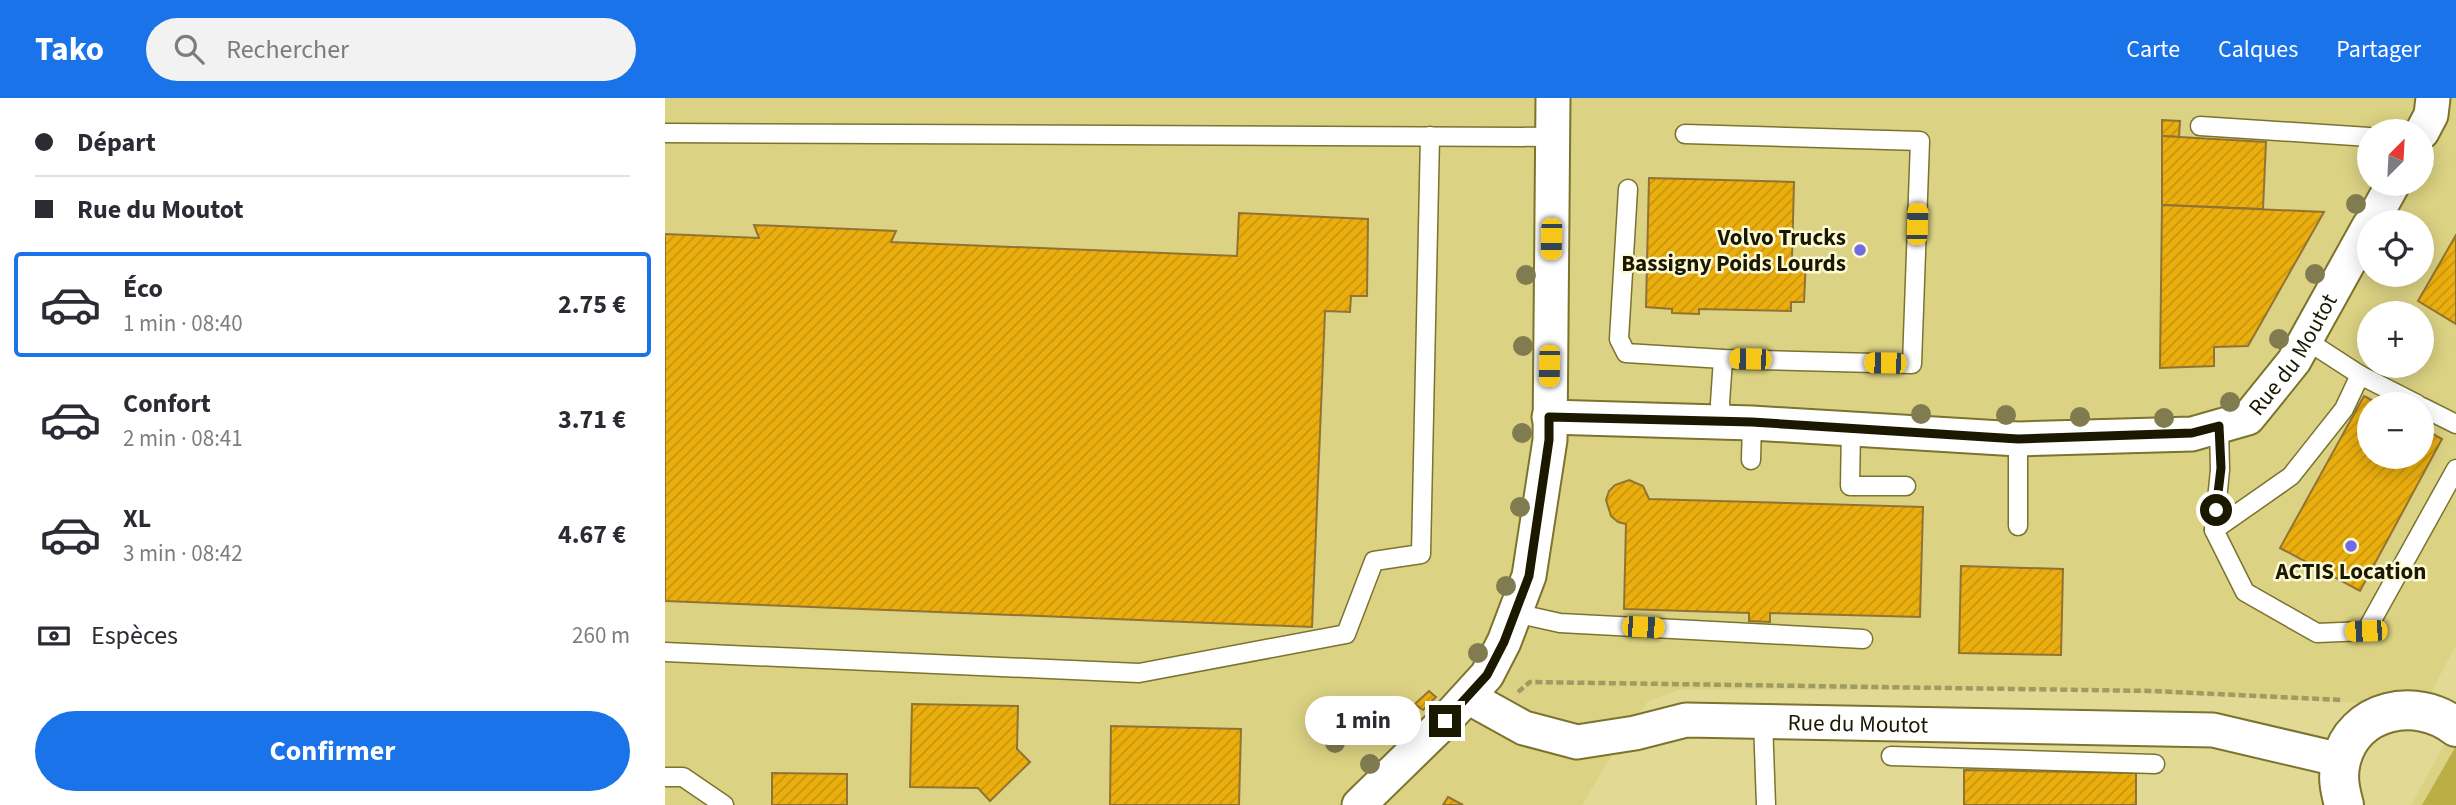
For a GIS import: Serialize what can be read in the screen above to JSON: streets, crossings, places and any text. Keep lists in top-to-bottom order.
{
  "streets": {
    "street": ["Rue du Moutot"]
  },
  "places": ["Volvo Trucks Bassigny Poids Lourds", "ACTIS Location"],
  "north": "top right",
  "page": {
    "header": "Tako",
    "search": "Rechercher",
    "nav": ["Carte", "Calques", "Partager"],
    "banner": ["Départ", "Rue du Moutot"],
    "map_buttons": ["+", "−"],
    "list": [
      {
        "name": "Éco",
        "note": "1 min · 08:40",
        "value": "2.75 €"
      },
      {
        "name": "Confort",
        "note": "2 min · 08:41",
        "value": "3.71 €"
      },
      {
        "name": "XL",
        "note": "3 min · 08:42",
        "value": "4.67 €"
      }
    ],
    "pay": ["Espèces", "260 m"],
    "bubble": "1 min",
    "buttons": "Confirmer"
  }
}
